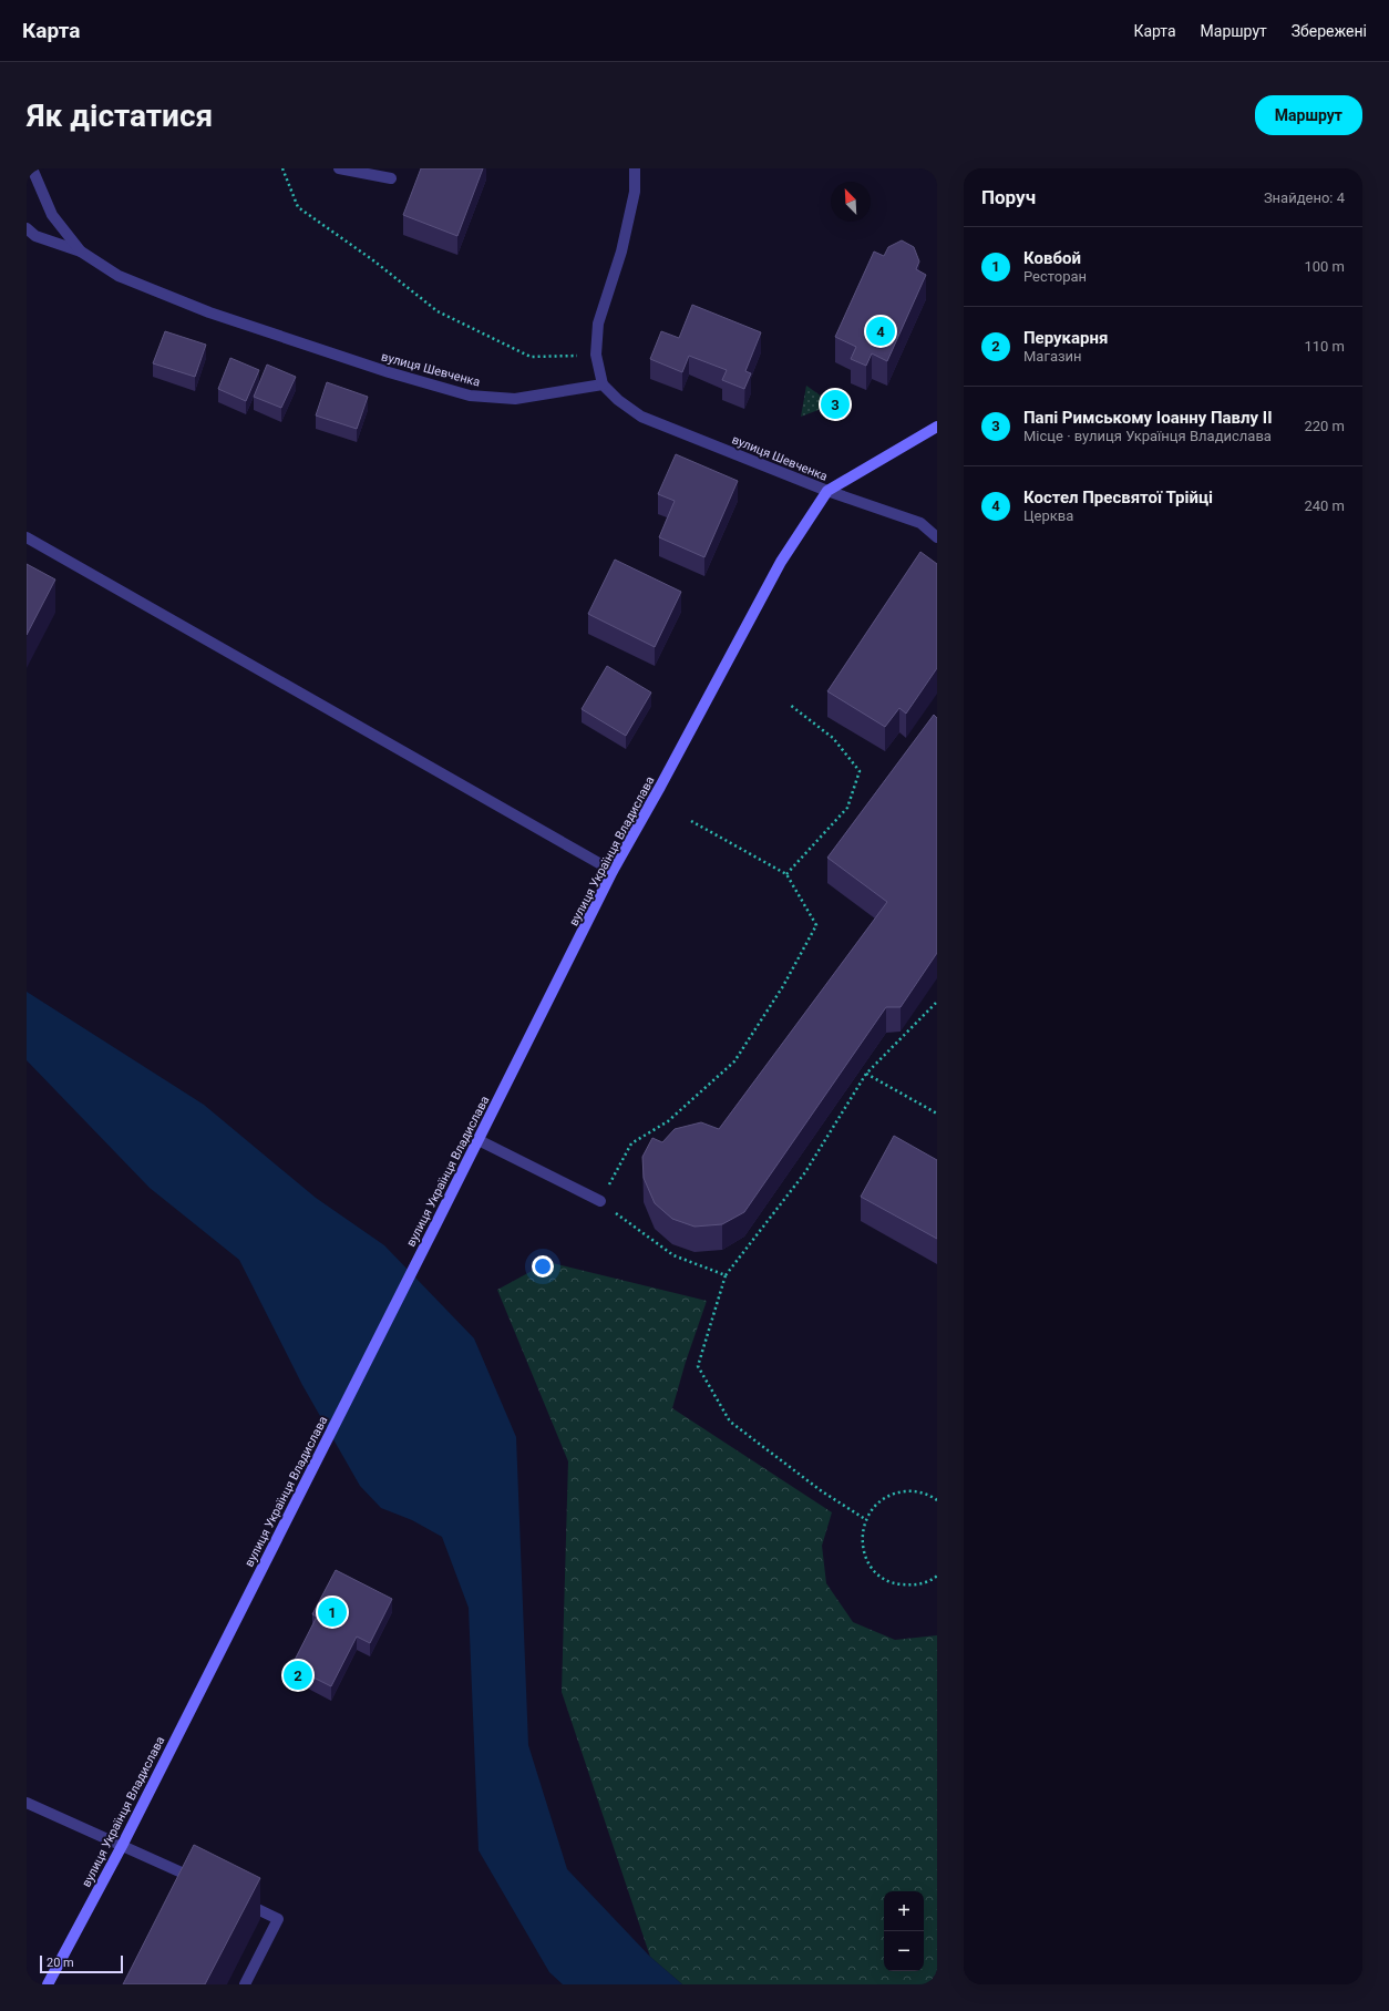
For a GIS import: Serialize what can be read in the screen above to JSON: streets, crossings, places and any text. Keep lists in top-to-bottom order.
{
  "streets": {
    "main road": ["вулиця Українця Владислава"],
    "street": ["вулиця Шевченка"]
  },
  "crossings": [
    ["вулиця Шевченка", "вулиця Українця Владислава"]
  ],
  "scale_bar": "20 m",
  "north": "top left",
  "page": {
    "header": "Карта",
    "nav": ["Карта", "Маршрут", "Збережені"],
    "buttons": "Маршрут",
    "title": "Як дістатися",
    "heading": ["Поруч", "Знайдено: 4"],
    "list": [
      {
        "mark": "1",
        "name": "Ковбой",
        "note": "Ресторан",
        "value": "100 m"
      },
      {
        "mark": "2",
        "name": "Перукарня",
        "note": "Магазин",
        "value": "110 m"
      },
      {
        "mark": "3",
        "name": "Папі Римському Іоанну Павлу ІІ",
        "note": "Місце · вулиця Українця Владислава",
        "value": "220 m"
      },
      {
        "mark": "4",
        "name": "Костел Пресвятої Трійці",
        "note": "Церква",
        "value": "240 m"
      }
    ],
    "pins": [
      "4",
      "3",
      "1",
      "2"
    ],
    "map_buttons": ["+", "−"],
    "scale": "20 m"
  }
}
